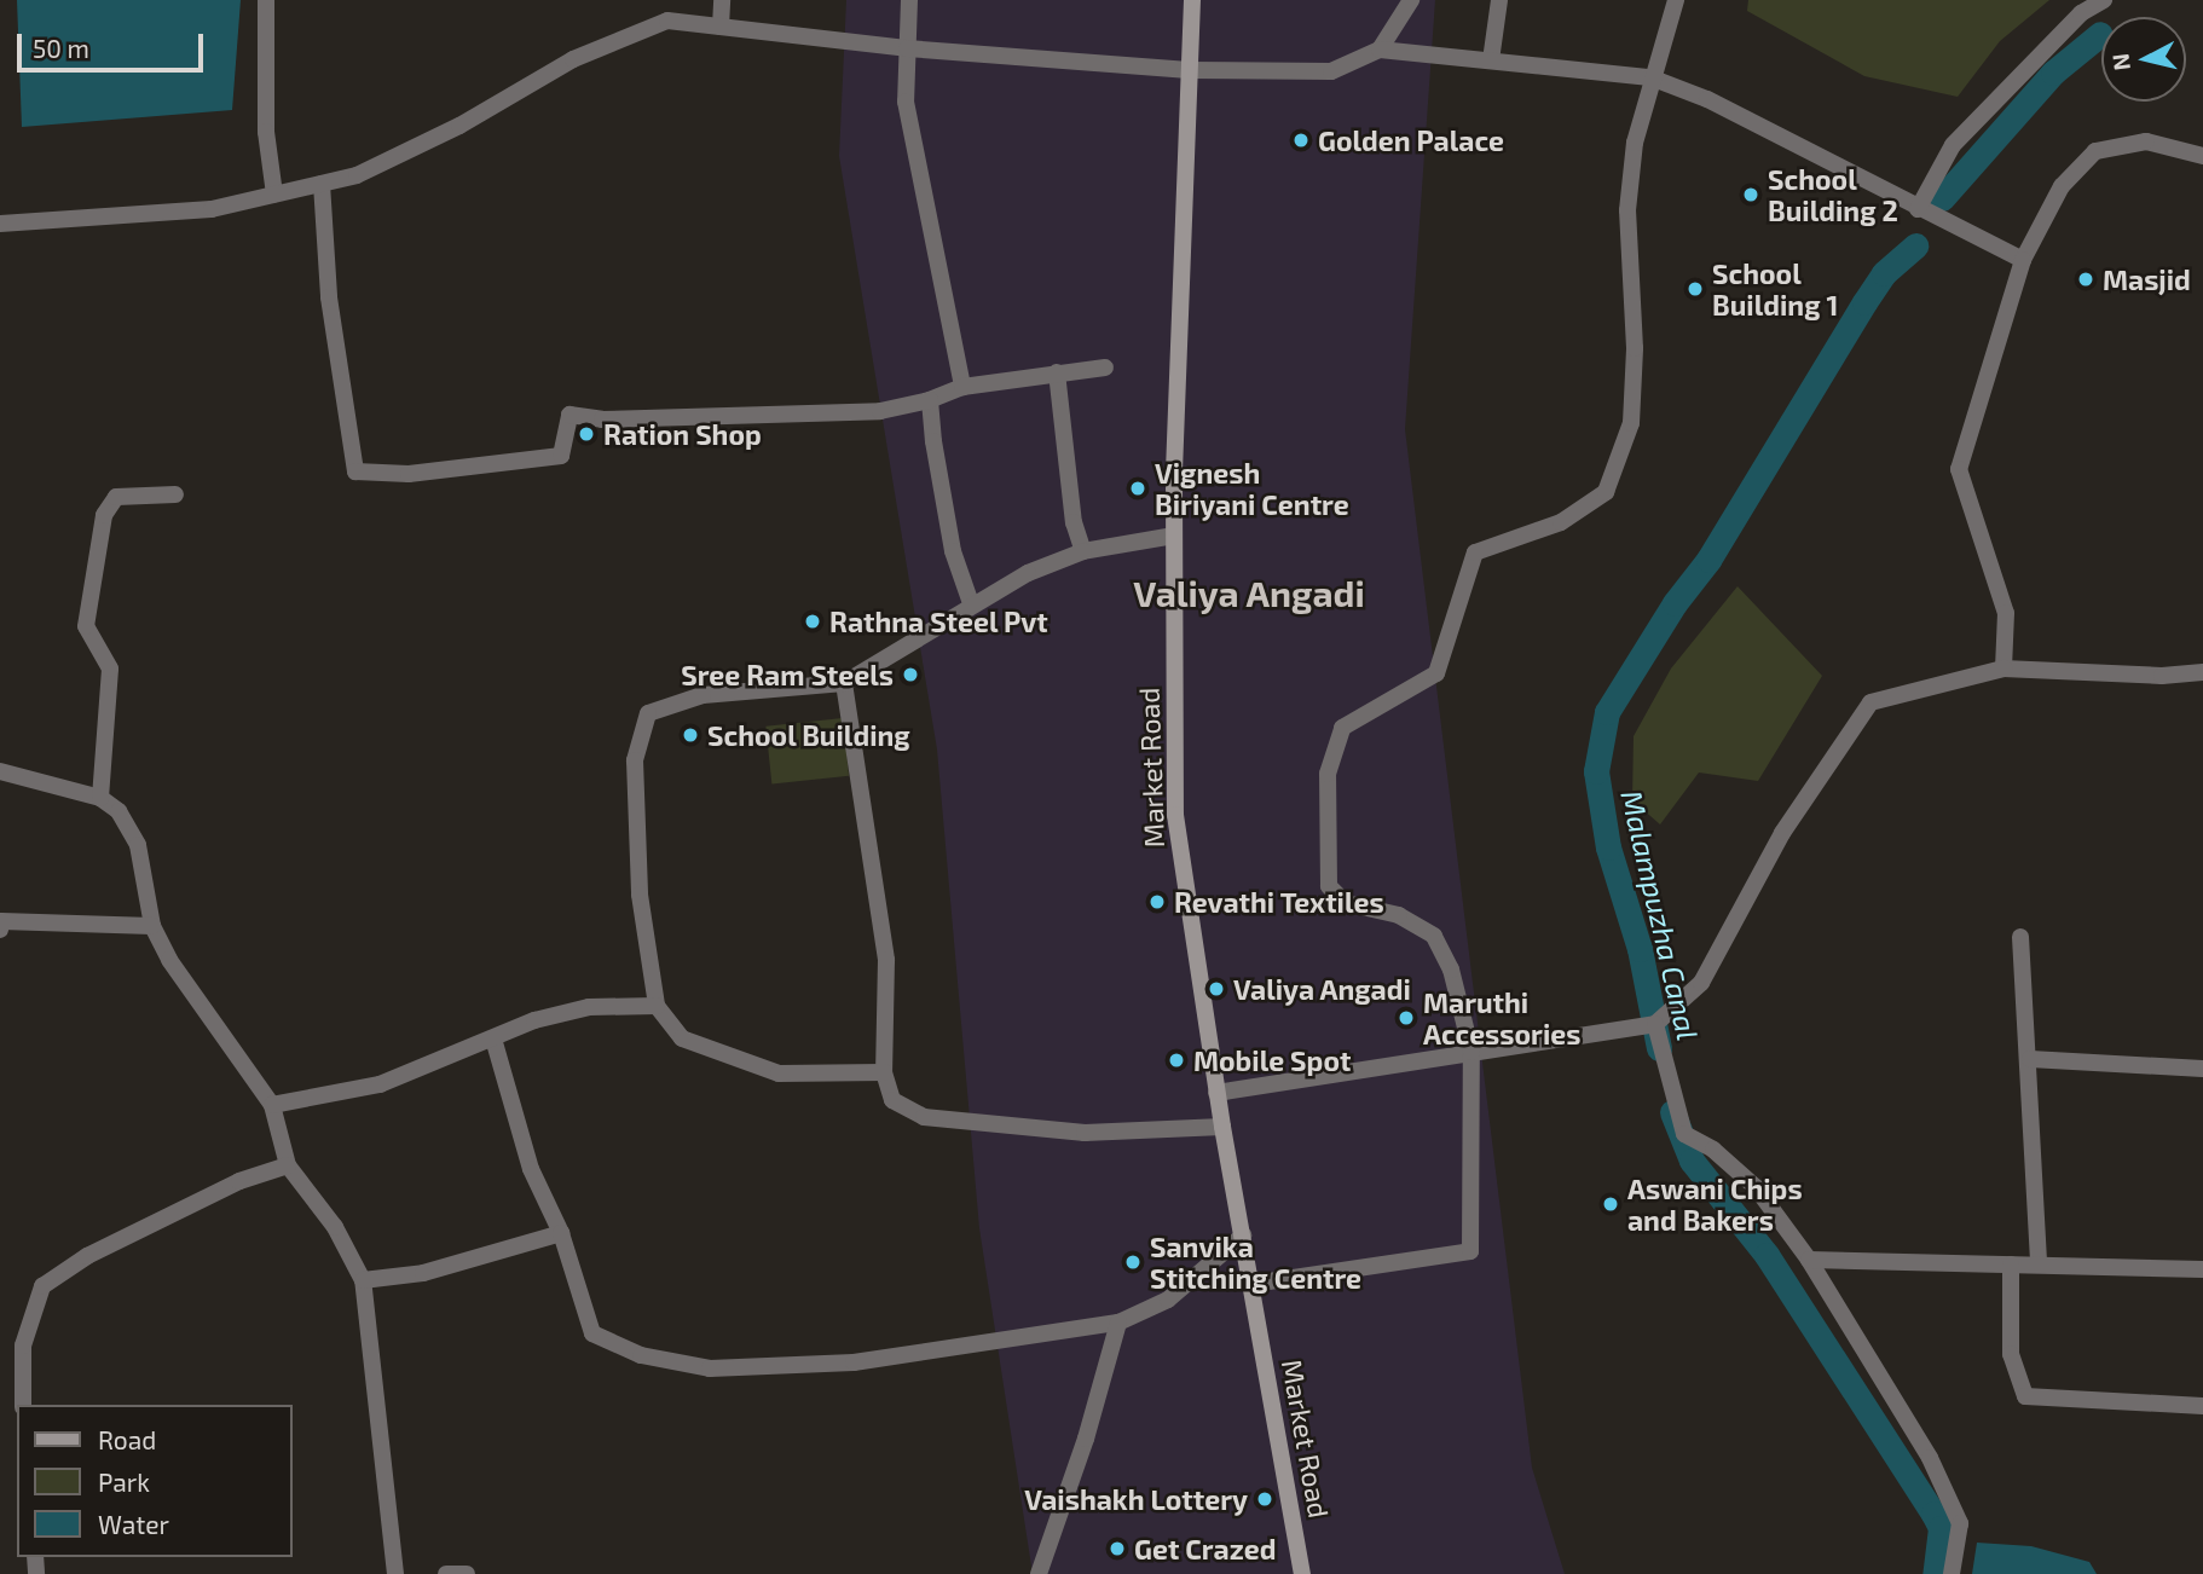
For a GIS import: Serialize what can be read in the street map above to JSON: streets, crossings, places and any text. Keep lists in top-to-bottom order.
{
  "streets": {
    "main road": ["Market Road"]
  },
  "districts": ["Valiya Angadi"],
  "water": ["Malampuzha Canal"],
  "places": [
    "Golden Palace",
    "School Building 2",
    "Masjid",
    "School Building 1",
    "Ration Shop",
    "Vignesh Biriyani Centre",
    "Rathna Steel Pvt",
    "Sree Ram Steels",
    "School Building",
    "Revathi Textiles",
    "Valiya Angadi",
    "Maruthi Accessories",
    "Mobile Spot",
    "Aswani Chips and Bakers",
    "Sanvika Stitching Centre",
    "Vaishakh Lottery",
    "Get Crazed"
  ],
  "legend": ["Road", "Park", "Water"],
  "scale_bar": "50 m",
  "north": "left"
}
